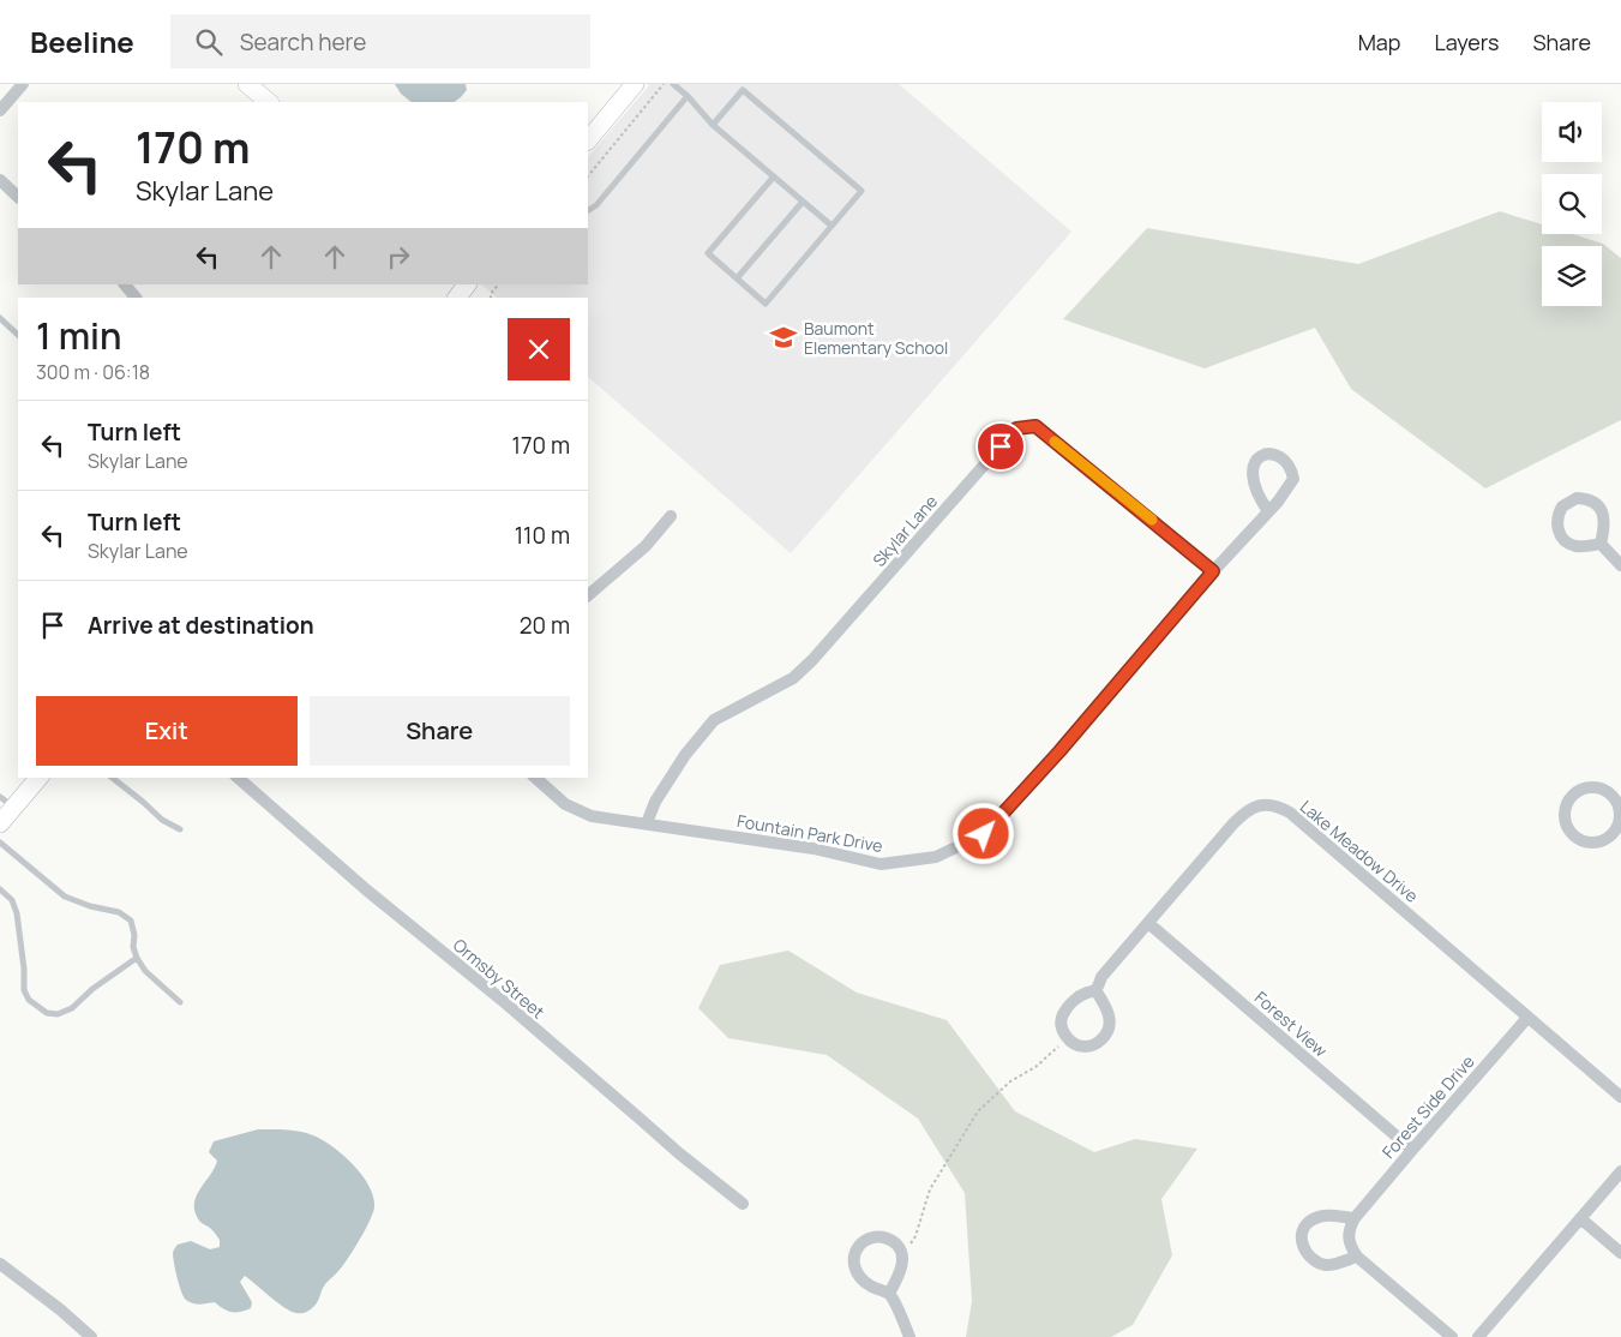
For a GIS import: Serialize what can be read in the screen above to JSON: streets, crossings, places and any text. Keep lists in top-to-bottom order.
{
  "streets": {
    "street": [
      "Skylar Lane",
      "Fountain Park Drive",
      "Lake Meadow Drive",
      "Ormsby Street",
      "Forest View",
      "Forest Side Drive"
    ]
  },
  "crossings": [
    ["Skylar Lane", "Fountain Park Drive"],
    ["Lake Meadow Drive", "Forest View"],
    ["Lake Meadow Drive", "Forest Side Drive"],
    ["Forest View", "Forest Side Drive"]
  ],
  "places": {
    "school or university": ["Baumont Elementary School"]
  },
  "page": {
    "header": "Beeline",
    "search": "Search here",
    "nav": ["Map", "Layers", "Share"],
    "turn": ["170 m", "Skylar Lane"],
    "heading": ["1 min", "300 m · 06:18"],
    "list": [
      {
        "name": "Turn left",
        "note": "Skylar Lane",
        "value": "170 m"
      },
      {
        "name": "Turn left",
        "note": "Skylar Lane",
        "value": "110 m"
      },
      {
        "name": "Arrive at destination",
        "value": "20 m"
      }
    ],
    "buttons": ["Exit", "Share"]
  }
}
